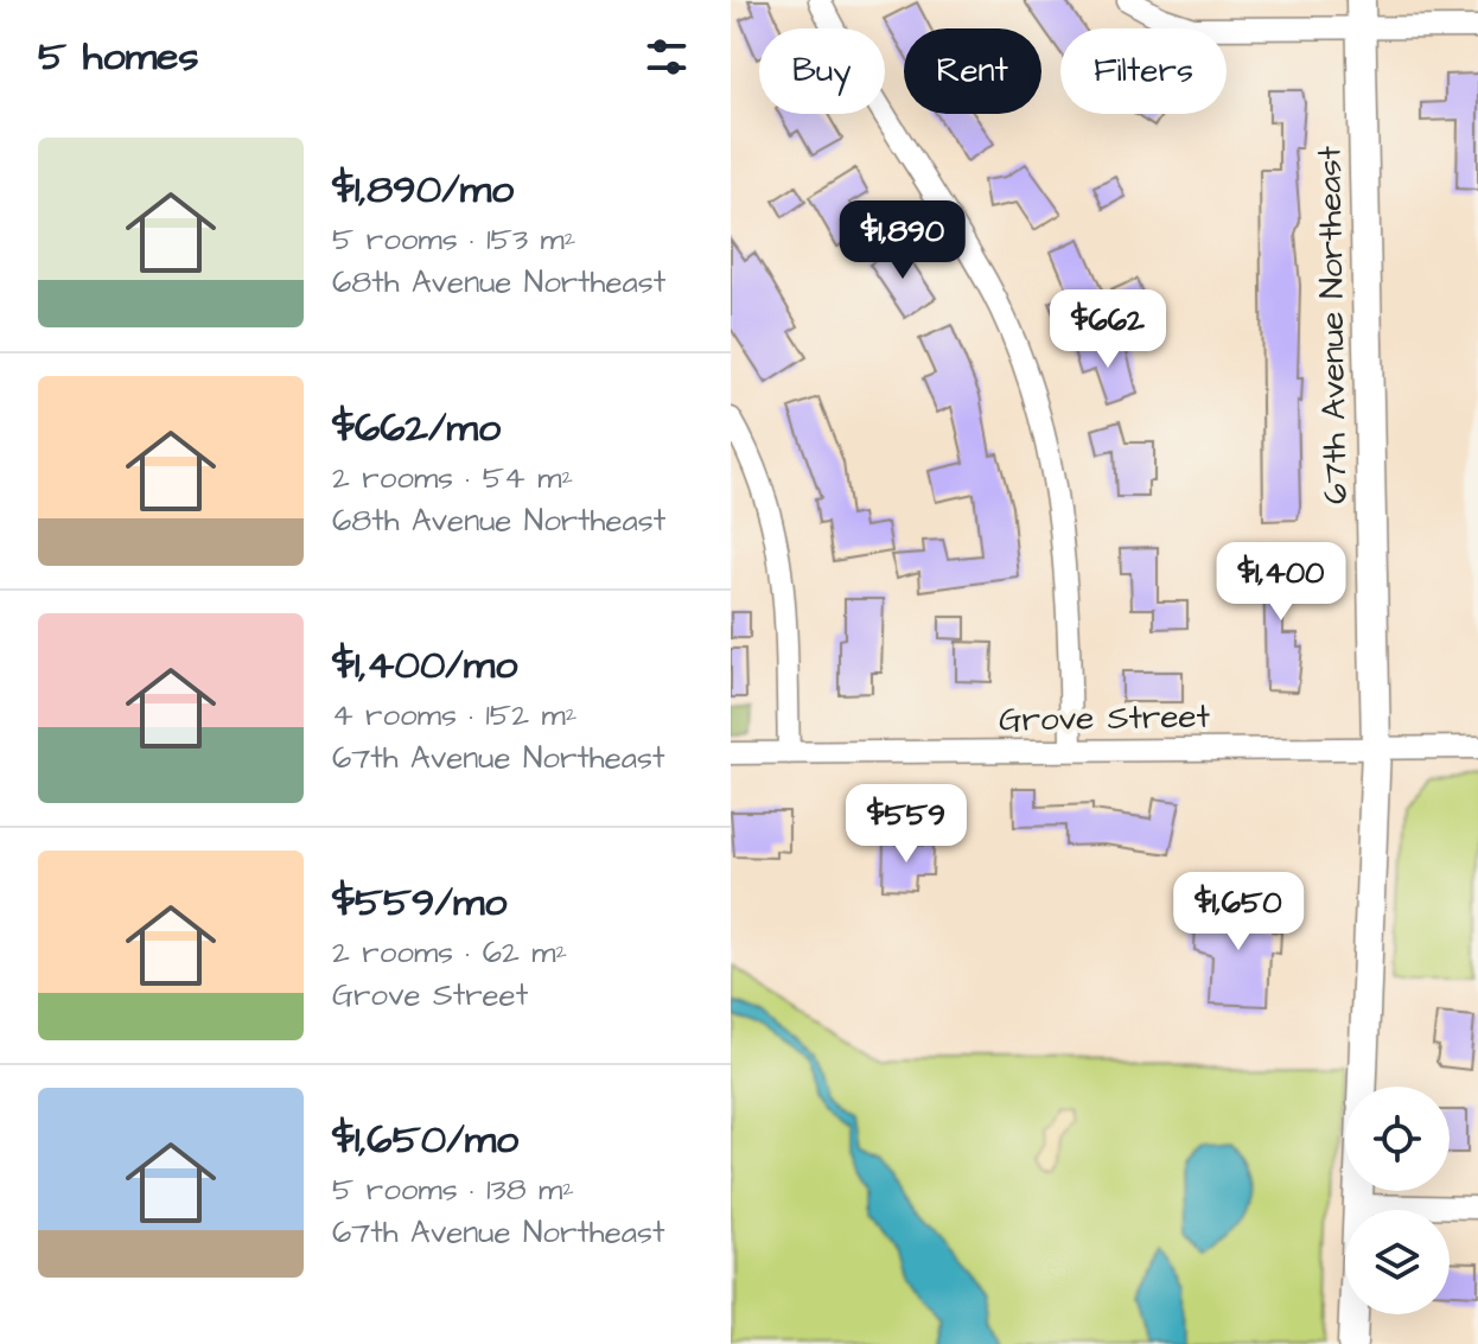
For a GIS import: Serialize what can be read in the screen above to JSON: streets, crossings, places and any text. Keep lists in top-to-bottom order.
{
  "streets": {
    "main road": ["67th Avenue Northeast"],
    "street": ["Grove Street"]
  },
  "crossings": [
    ["67th Avenue Northeast", "Grove Street"]
  ],
  "page": {
    "heading": "5 homes",
    "chip": ["Buy", "Rent", "Filters"],
    "list": [
      {
        "name": "$1,890/mo",
        "note": "5 rooms · 153 m² · 68th Avenue Northeast"
      },
      {
        "name": "$662/mo",
        "note": "2 rooms · 54 m² · 68th Avenue Northeast"
      },
      {
        "name": "$1,400/mo",
        "note": "4 rooms · 152 m² · 67th Avenue Northeast"
      },
      {
        "name": "$559/mo",
        "note": "2 rooms · 62 m² · Grove Street"
      },
      {
        "name": "$1,650/mo",
        "note": "5 rooms · 138 m² · 67th Avenue Northeast"
      }
    ],
    "price": [
      "$1,890",
      "$662",
      "$1,400",
      "$559",
      "$1,650"
    ]
  }
}
